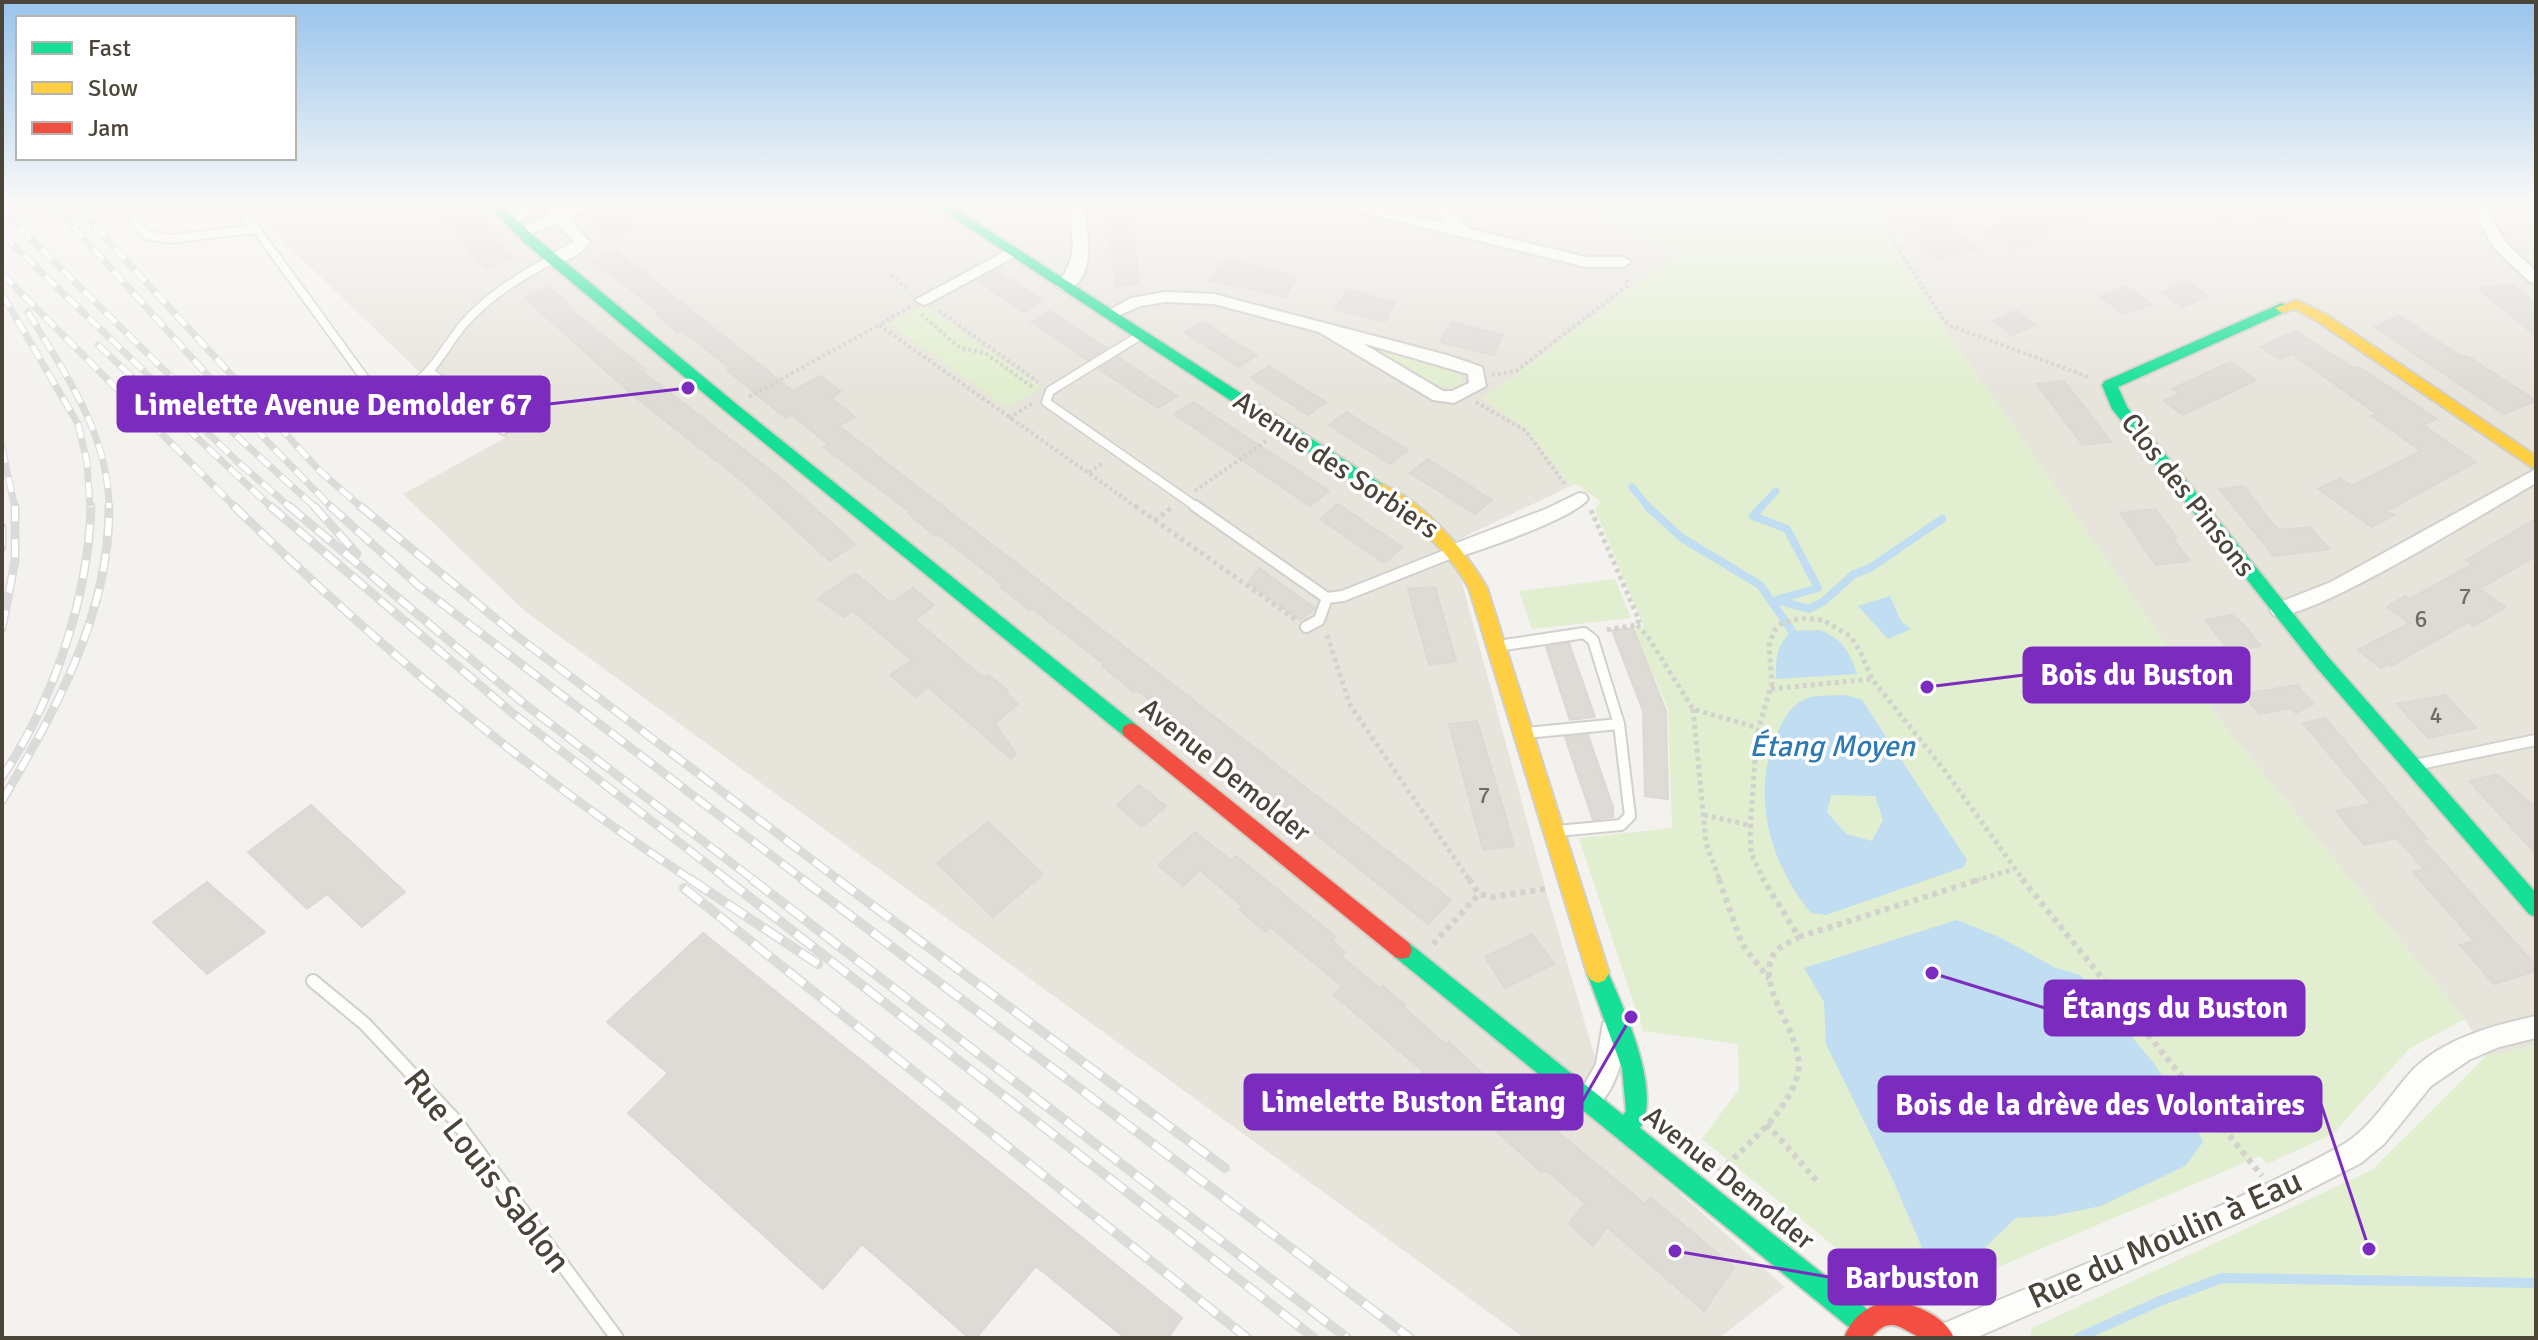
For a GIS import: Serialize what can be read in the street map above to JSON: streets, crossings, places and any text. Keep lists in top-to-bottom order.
{
  "streets": {
    "street": [
      "Avenue des Sorbiers",
      "Clos des Pinsons",
      "Avenue Demolder",
      "Rue du Moulin à Eau"
    ],
    "lane": ["Rue Louis Sablon"]
  },
  "crossings": [
    ["Avenue des Sorbiers", "Avenue Demolder"]
  ],
  "water": ["Étang Moyen"],
  "places": [
    "Limelette Avenue Demolder 67",
    "Bois du Buston",
    "Étangs du Buston",
    "Limelette Buston Étang",
    "Bois de la drève des Volontaires",
    "Barbuston"
  ],
  "house_numbers": [
    "7",
    "6",
    "4",
    "7"
  ],
  "legend": ["Fast", "Slow", "Jam"]
}
